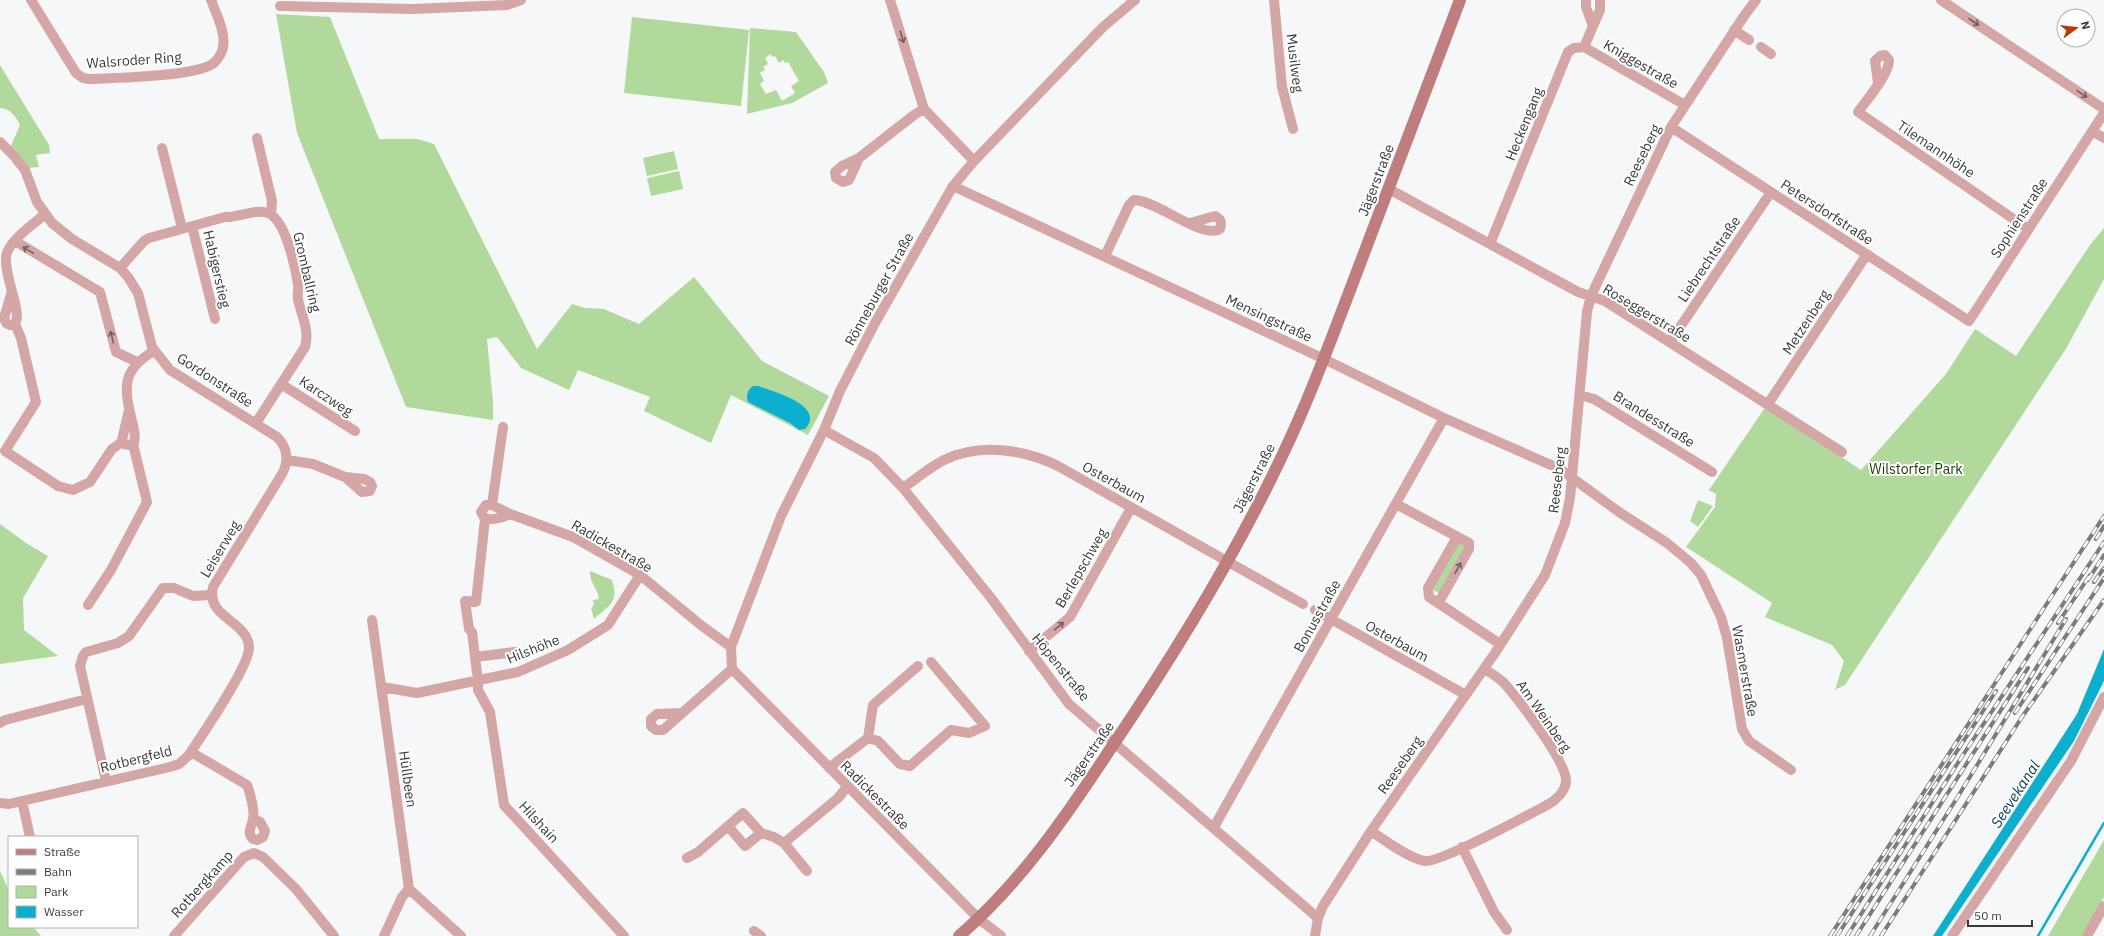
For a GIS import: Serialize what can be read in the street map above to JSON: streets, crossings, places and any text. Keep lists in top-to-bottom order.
{
  "streets": {
    "street": [
      "Walsroder Ring",
      "Musilweg",
      "Kniggestraße",
      "Heckengang",
      "Tilemannhöhe",
      "Reeseberg",
      "Jägerstraße",
      "Petersdorfstraße",
      "Sophienstraße",
      "Liebrechtstraße",
      "Habigerstieg",
      "Gromballring",
      "Rönneburger Straße",
      "Roseggerstraße",
      "Mensingstraße",
      "Metzenberg",
      "Gordonstraße",
      "Karczweg",
      "Brandesstraße",
      "Osterbaum",
      "Radickestraße",
      "Leiserweg",
      "Berlepschweg",
      "Bonusstraße",
      "Hilshöhe",
      "Höpenstraße",
      "Wasmerstraße",
      "Am Weinberg",
      "Rotbergfeld",
      "Hüllbeen",
      "Hilshain",
      "Rotbergkamp"
    ]
  },
  "crossings": [
    ["Kniggestraße", "Heckengang"],
    ["Kniggestraße", "Reeseberg"],
    ["Heckengang", "Roseggerstraße"],
    ["Tilemannhöhe", "Sophienstraße"],
    ["Reeseberg", "Petersdorfstraße"],
    ["Reeseberg", "Roseggerstraße"],
    ["Reeseberg", "Mensingstraße"],
    ["Reeseberg", "Brandesstraße"],
    ["Reeseberg", "Osterbaum"],
    ["Reeseberg", "Höpenstraße"],
    ["Reeseberg", "Wasmerstraße"],
    ["Reeseberg", "Am Weinberg"],
    ["Jägerstraße", "Roseggerstraße"],
    ["Jägerstraße", "Mensingstraße"],
    ["Jägerstraße", "Osterbaum"],
    ["Jägerstraße", "Radickestraße"],
    ["Jägerstraße", "Höpenstraße"],
    ["Petersdorfstraße", "Sophienstraße"],
    ["Petersdorfstraße", "Liebrechtstraße"],
    ["Petersdorfstraße", "Metzenberg"],
    ["Liebrechtstraße", "Roseggerstraße"],
    ["Gromballring", "Gordonstraße"],
    ["Gromballring", "Karczweg"],
    ["Rönneburger Straße", "Mensingstraße"],
    ["Rönneburger Straße", "Radickestraße"],
    ["Rönneburger Straße", "Höpenstraße"],
    ["Roseggerstraße", "Metzenberg"],
    ["Mensingstraße", "Bonusstraße"],
    ["Mensingstraße", "Wasmerstraße"],
    ["Gordonstraße", "Leiserweg"],
    ["Osterbaum", "Berlepschweg"],
    ["Osterbaum", "Bonusstraße"],
    ["Osterbaum", "Höpenstraße"],
    ["Radickestraße", "Hilshöhe"],
    ["Leiserweg", "Rotbergfeld"],
    ["Berlepschweg", "Höpenstraße"],
    ["Bonusstraße", "Höpenstraße"],
    ["Hilshöhe", "Hüllbeen"],
    ["Hilshöhe", "Hilshain"]
  ],
  "one_way": ["Berlepschweg"],
  "water": ["Seevekanal"],
  "parks": ["Wilstorfer Park"],
  "legend": [
    "Straße",
    "Bahn",
    "Park",
    "Wasser"
  ],
  "scale_bar": "50 m",
  "north": "right"
}
